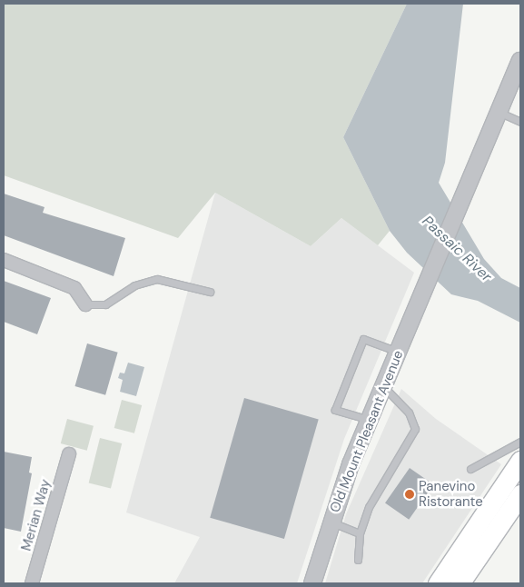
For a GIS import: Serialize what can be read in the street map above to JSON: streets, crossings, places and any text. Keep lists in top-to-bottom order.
{
  "streets": {
    "street": ["Old Mount Pleasant Avenue", "Merian Way"]
  },
  "water": ["Passaic River"],
  "places": ["Panevino Ristorante"]
}
